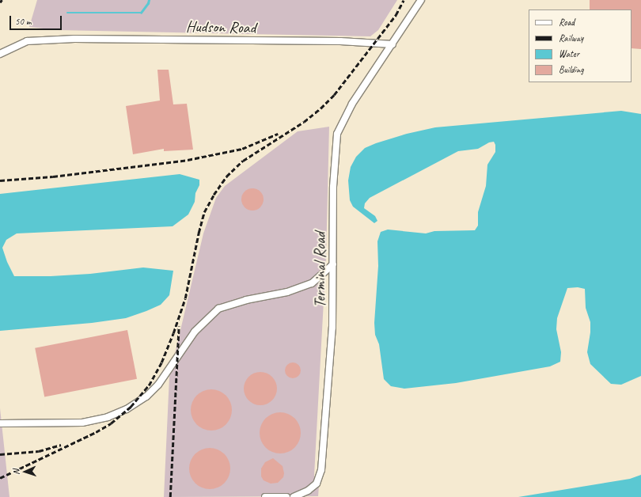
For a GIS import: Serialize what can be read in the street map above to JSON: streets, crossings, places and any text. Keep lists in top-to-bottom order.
{
  "streets": {
    "street": ["Hudson Road", "Terminal Road"]
  },
  "crossings": [
    ["Hudson Road", "Terminal Road"]
  ],
  "legend": [
    "Road",
    "Railway",
    "Water",
    "Building"
  ],
  "scale_bar": "50 m",
  "north": "left"
}
